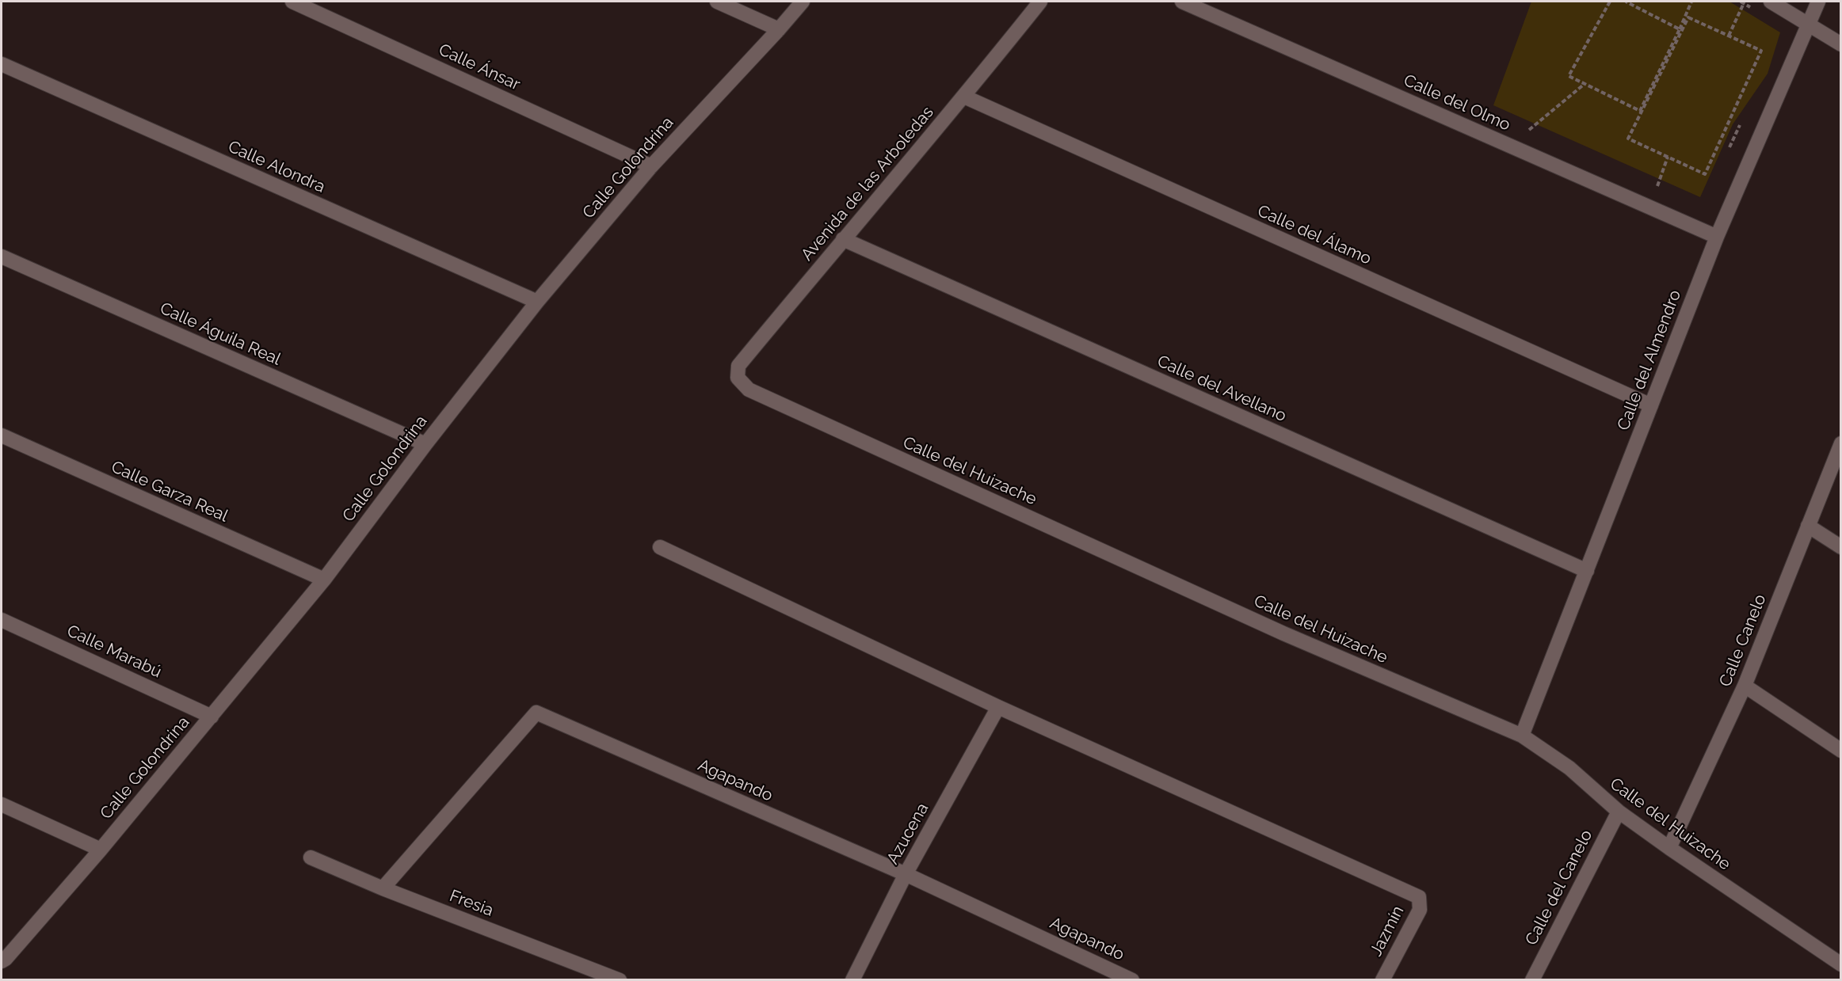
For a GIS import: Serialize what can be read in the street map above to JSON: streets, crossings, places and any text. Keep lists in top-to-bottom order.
{
  "streets": {
    "street": [
      "Calle Ánsar",
      "Calle del Olmo",
      "Calle Alondra",
      "Calle Golondrina",
      "Avenida de las Arboledas",
      "Calle del Álamo",
      "Calle Águila Real",
      "Calle del Almendro",
      "Calle del Avellano",
      "Calle del Huizache",
      "Calle Garza Real",
      "Calle Canelo",
      "Calle Marabú",
      "Agapando",
      "Azucena",
      "Calle del Canelo",
      "Fresia",
      "Jazmín"
    ]
  },
  "crossings": [
    ["Calle Ánsar", "Calle Golondrina"],
    ["Calle del Olmo", "Calle del Almendro"],
    ["Calle Alondra", "Calle Golondrina"],
    ["Calle Golondrina", "Calle Águila Real"],
    ["Calle Golondrina", "Calle Garza Real"],
    ["Calle Golondrina", "Calle Marabú"],
    ["Avenida de las Arboledas", "Calle del Álamo"],
    ["Avenida de las Arboledas", "Calle del Avellano"],
    ["Avenida de las Arboledas", "Calle del Huizache"],
    ["Calle del Álamo", "Calle del Almendro"],
    ["Calle del Almendro", "Calle del Avellano"],
    ["Calle del Almendro", "Calle del Huizache"],
    ["Calle del Huizache", "Calle Canelo"],
    ["Calle del Huizache", "Calle del Canelo"],
    ["Agapando", "Azucena"],
    ["Agapando", "Fresia"],
    ["Azucena", "Jazmín"]
  ]
}
